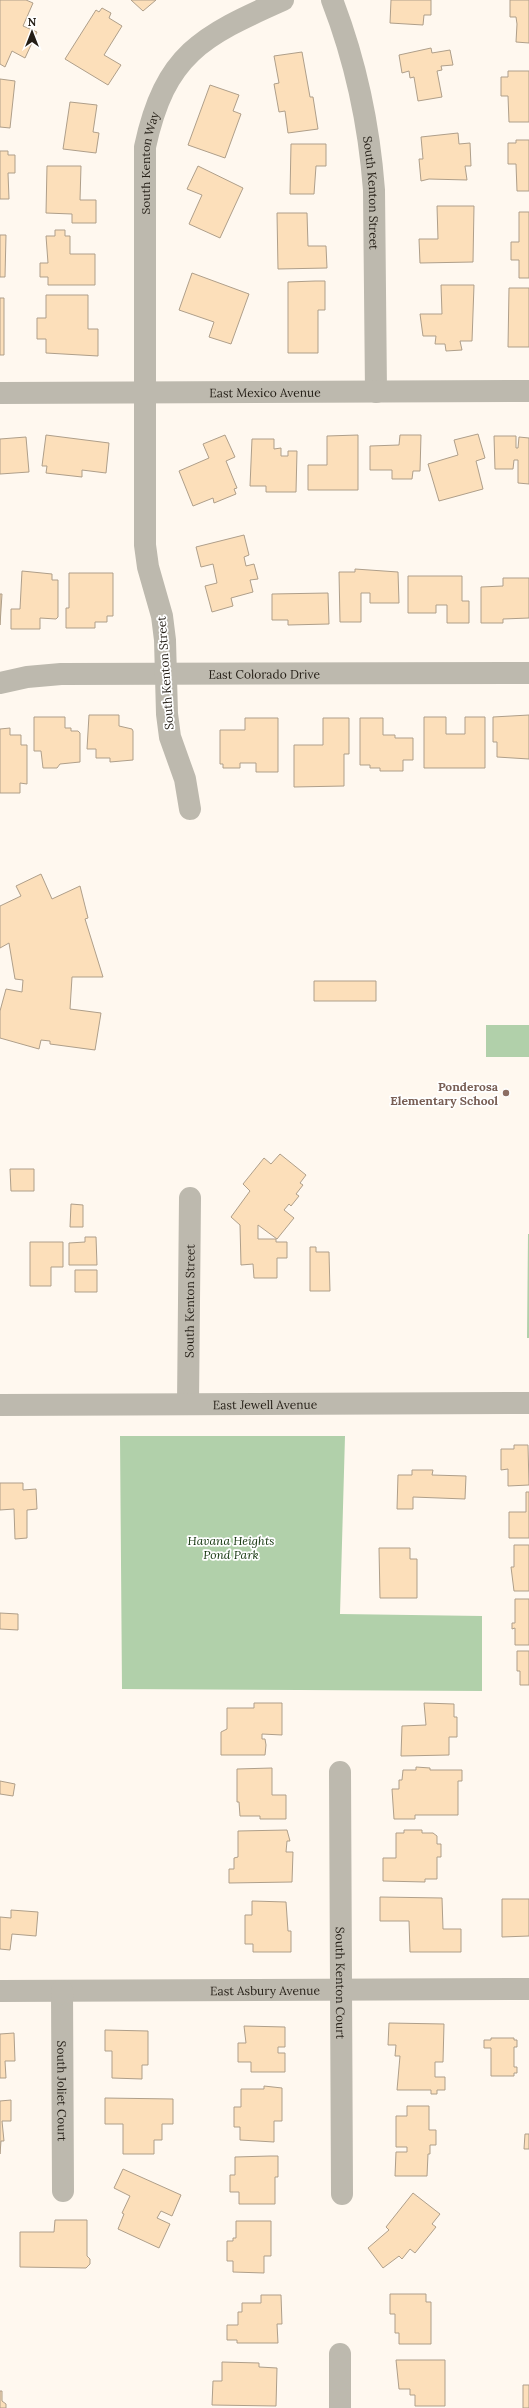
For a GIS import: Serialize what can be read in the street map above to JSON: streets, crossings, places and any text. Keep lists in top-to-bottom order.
{
  "streets": {
    "street": [
      "South Kenton Way",
      "South Kenton Street",
      "East Mexico Avenue",
      "East Colorado Drive",
      "East Jewell Avenue",
      "South Kenton Court",
      "East Asbury Avenue",
      "South Joliet Court"
    ]
  },
  "crossings": [
    ["South Kenton Way", "South Kenton Street"],
    ["South Kenton Way", "East Mexico Avenue"],
    ["South Kenton Street", "East Mexico Avenue"],
    ["South Kenton Street", "East Colorado Drive"],
    ["South Kenton Street", "East Jewell Avenue"],
    ["South Kenton Court", "East Asbury Avenue"],
    ["East Asbury Avenue", "South Joliet Court"]
  ],
  "parks": ["Havana Heights Pond Park"],
  "places": ["Ponderosa Elementary School"],
  "north": "top"
}
